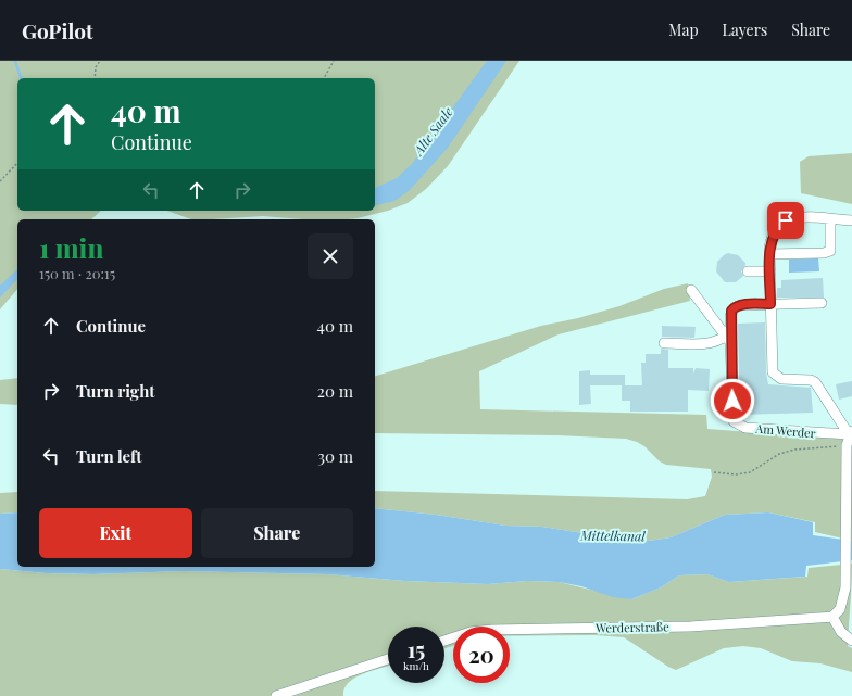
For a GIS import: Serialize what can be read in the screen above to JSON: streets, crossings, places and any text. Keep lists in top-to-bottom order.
{
  "streets": {
    "street": ["Am Werder", "Werderstraße"]
  },
  "water": ["Alte Saale", "Mittelkanal"],
  "page": {
    "header": "GoPilot",
    "nav": ["Map", "Layers", "Share"],
    "turn": ["40 m", "Continue"],
    "heading": ["1 min", "150 m · 20:15"],
    "list": [
      {
        "name": "Continue",
        "value": "40 m"
      },
      {
        "name": "Turn right",
        "value": "20 m"
      },
      {
        "name": "Turn left",
        "value": "30 m"
      }
    ],
    "buttons": ["Exit", "Share"],
    "speed": "15 km/h",
    "limit": "20"
  }
}
